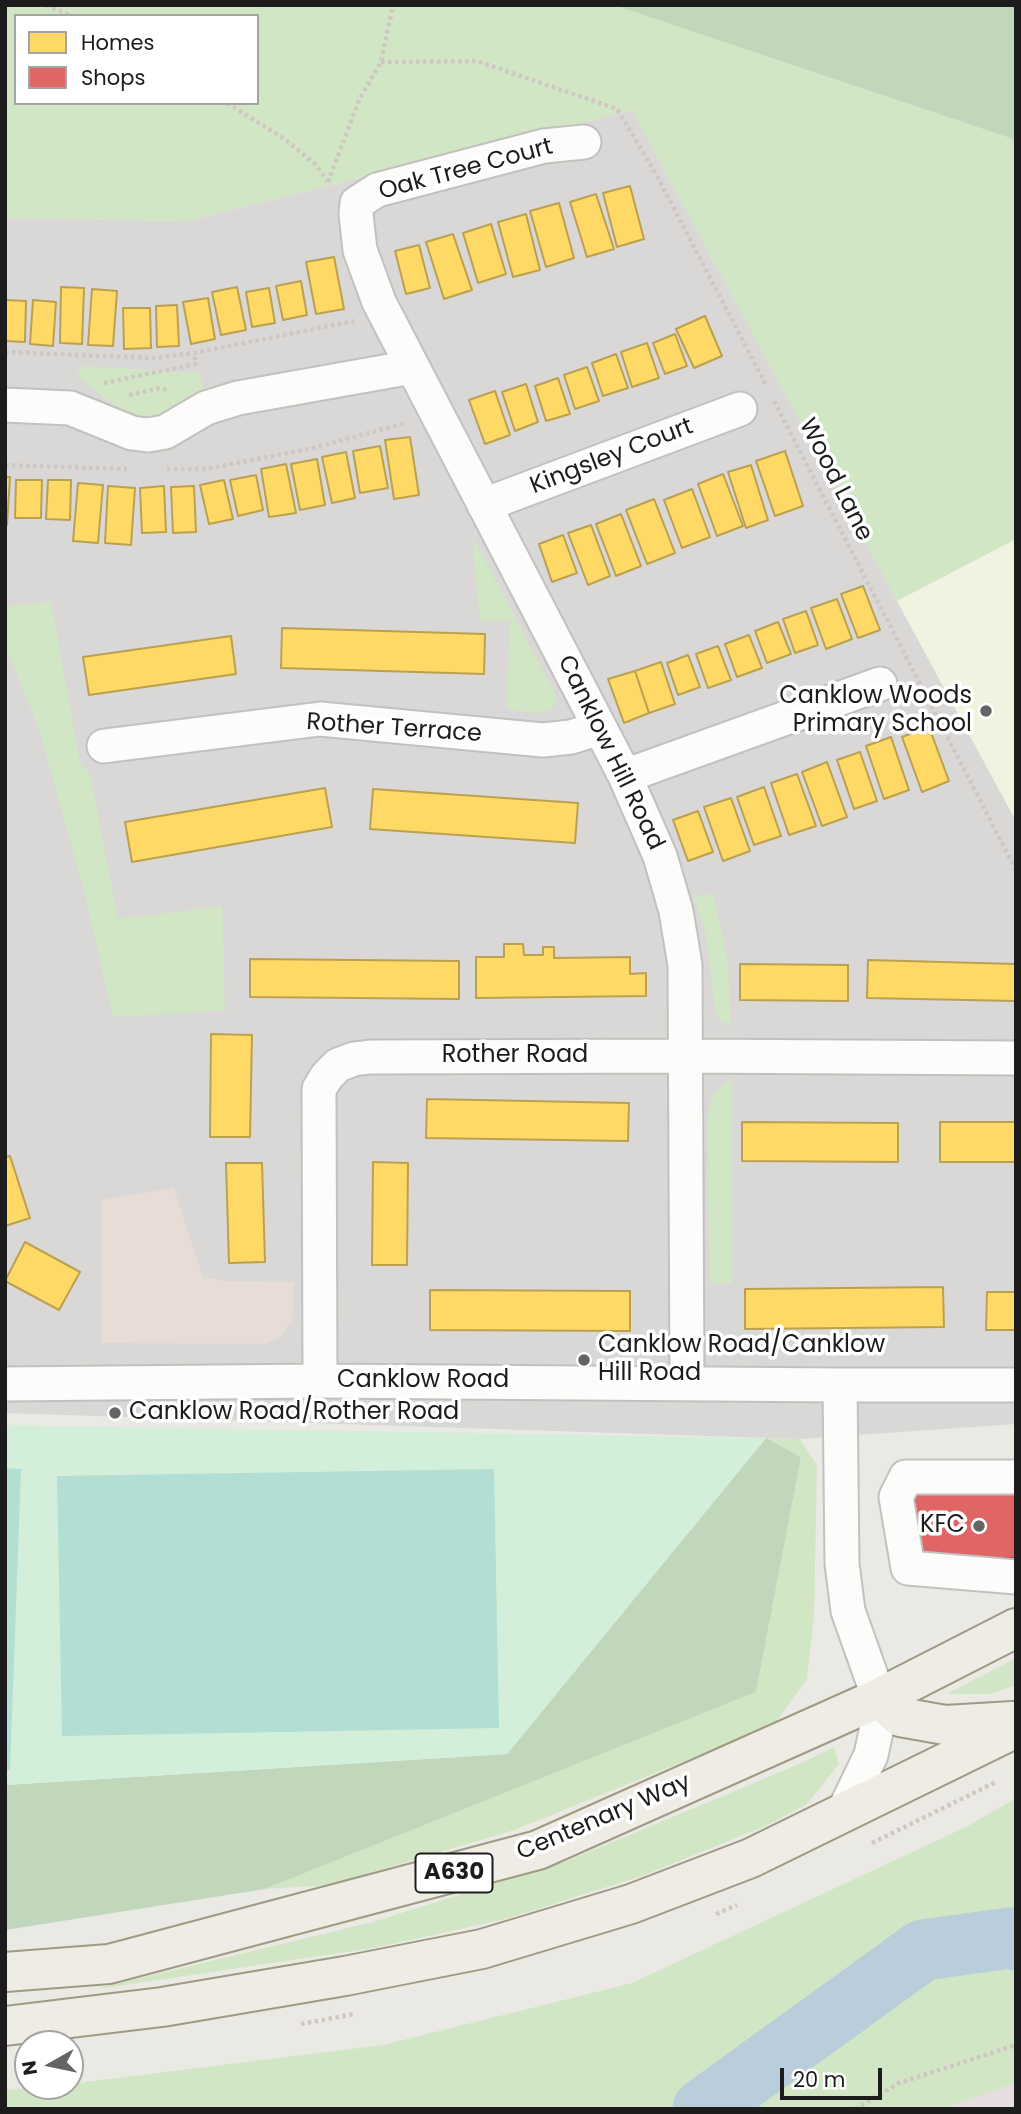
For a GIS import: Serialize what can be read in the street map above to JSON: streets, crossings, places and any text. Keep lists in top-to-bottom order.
{
  "streets": {
    "main road": ["Centenary Way", "A630"],
    "street": [
      "Oak Tree Court",
      "Kingsley Court",
      "Rother Terrace",
      "Canklow Hill Road",
      "Rother Road",
      "Canklow Road"
    ],
    "path": ["Wood Lane"]
  },
  "crossings": [
    ["Oak Tree Court", "Canklow Hill Road"],
    ["Kingsley Court", "Canklow Hill Road"],
    ["Rother Terrace", "Canklow Hill Road"],
    ["Canklow Hill Road", "Rother Road"],
    ["Canklow Hill Road", "Canklow Road"],
    ["Rother Road", "Canklow Road"]
  ],
  "places": [
    "Canklow Woods Primary School",
    "Canklow Road/Canklow Hill Road",
    "Canklow Road/Rother Road",
    "KFC"
  ],
  "legend": ["Homes", "Shops"],
  "scale_bar": "20 m",
  "north": "left"
}
